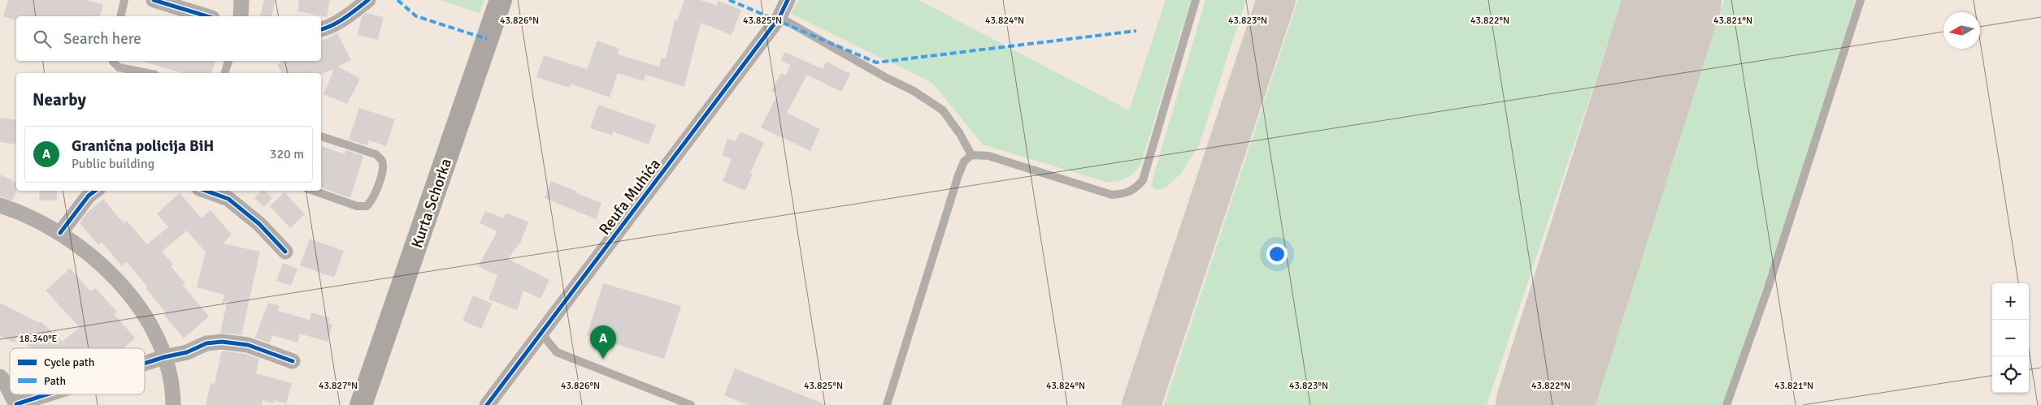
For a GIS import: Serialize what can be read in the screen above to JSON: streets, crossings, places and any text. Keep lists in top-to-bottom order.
{
  "streets": {
    "main road": ["Kurta Schorka"],
    "street": ["Reufa Muhića"]
  },
  "legend": ["Cycle path", "Path"],
  "north": "left",
  "page": {
    "search": "Search here",
    "heading": "Nearby",
    "list": [
      {
        "mark": "A",
        "name": "Granična policija BiH",
        "note": "Public building",
        "value": "320 m"
      }
    ],
    "map_buttons": ["+", "−"],
    "pins": "A"
  },
  "coordinates": [
    "43.826°N",
    "43.825°N",
    "43.824°N",
    "43.823°N",
    "43.822°N",
    "43.821°N",
    "18.340°E",
    "43.827°N"
  ]
}
